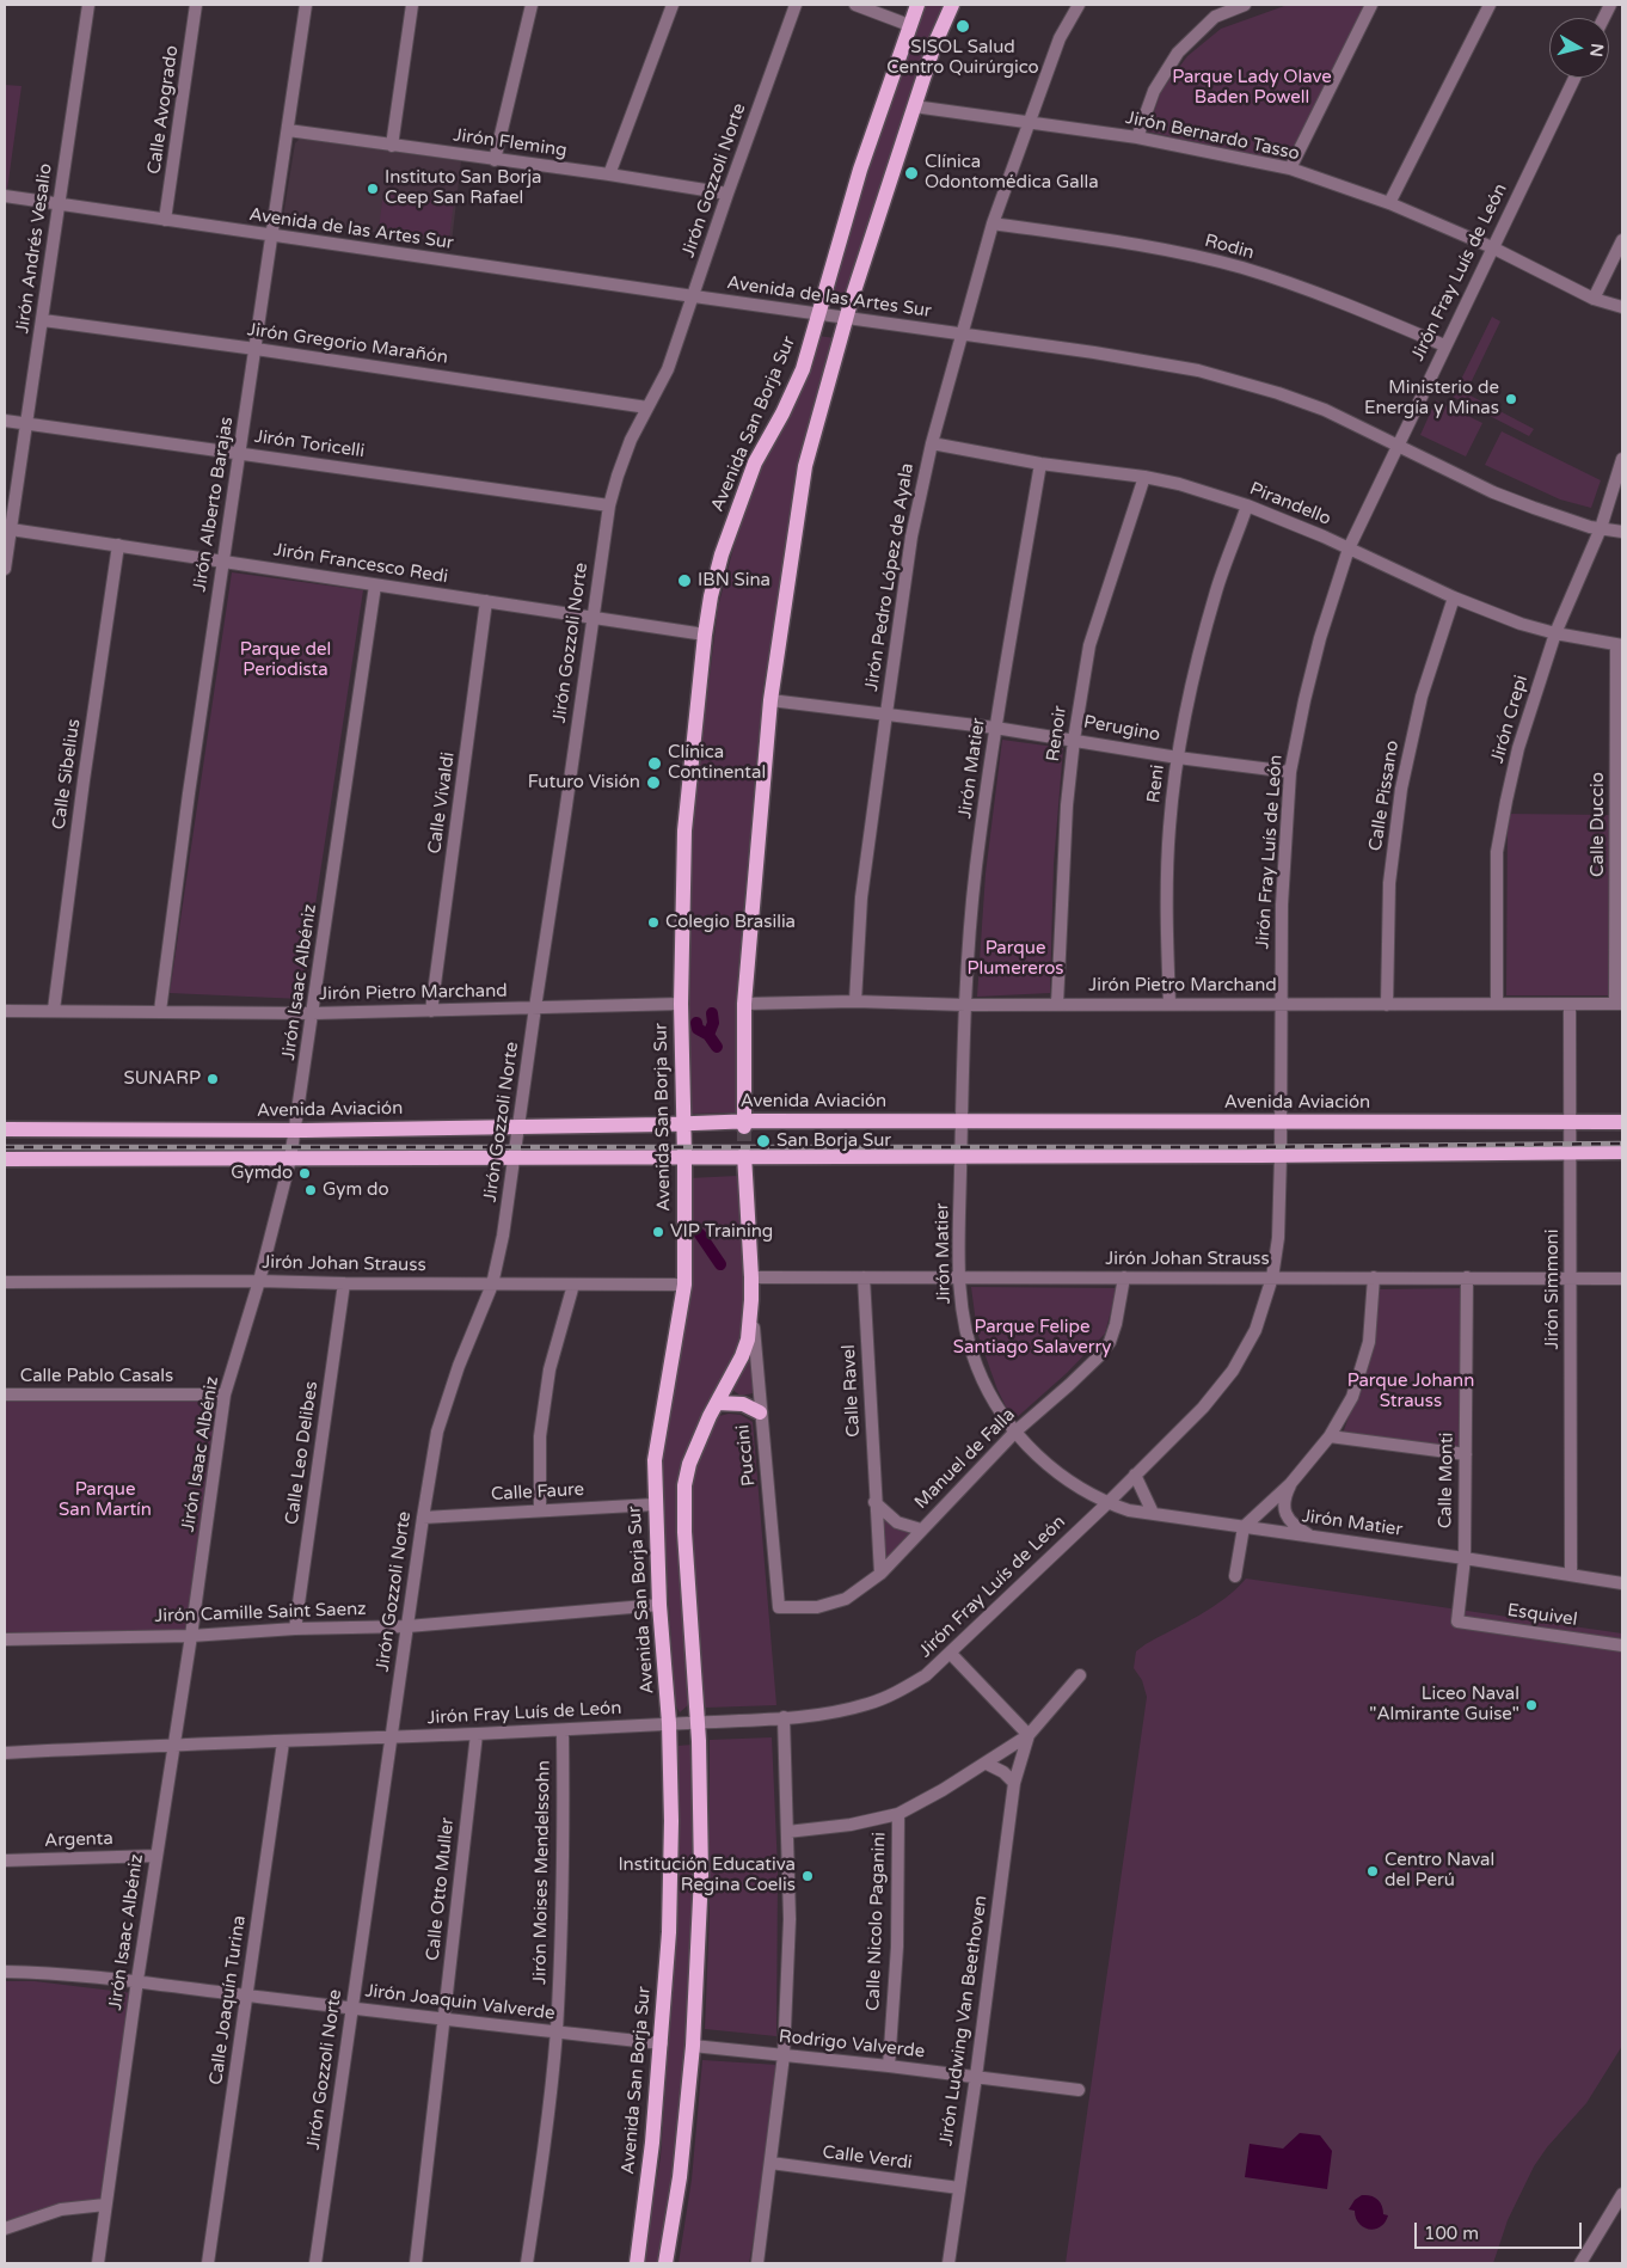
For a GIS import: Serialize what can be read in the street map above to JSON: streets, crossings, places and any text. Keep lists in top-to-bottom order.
{
  "streets": {
    "main road": ["Avenida San Borja Sur", "Avenida Aviación"],
    "street": [
      "Calle Avogrado",
      "Jirón Bernardo Tasso",
      "Jirón Fleming",
      "Jirón Gozzoli Norte",
      "Avenida de las Artes Sur",
      "Rodin",
      "Jirón Andrés Vesalio",
      "Jirón Fray Luís de León",
      "Jirón Gregorio Marañón",
      "Jirón Toricelli",
      "Jirón Alberto Barajas",
      "Pirandello",
      "Jirón Francesco Redi",
      "Jirón Pedro López de Ayala",
      "Jirón Crepi",
      "Perugino",
      "Renoir",
      "Jirón Matier",
      "Calle Sibelius",
      "Reni",
      "Calle Pissano",
      "Calle Vivaldi",
      "Calle Duccio",
      "Jirón Isaac Albéniz",
      "Jirón Pietro Marchand",
      "Jirón Johan Strauss",
      "Jirón Simmoni",
      "Calle Pablo Casals",
      "Calle Ravel",
      "Calle Leo Delibes",
      "Puccini",
      "Manuel de Falla",
      "Calle Monti",
      "Calle Faure",
      "Jirón Camille Saint Saenz",
      "Esquivel",
      "Argenta",
      "Jirón Moises Mendelssohn",
      "Calle Otto Muller",
      "Calle Nicolo Paganini",
      "Calle Joaquín Turina",
      "Jirón Joaquin Valverde",
      "Jirón Ludwing Van Beethoven",
      "Rodrigo Valverde",
      "Calle Verdi"
    ]
  },
  "crossings": [
    ["Calle Avogrado", "Avenida de las Artes Sur"],
    ["Jirón Bernardo Tasso", "Jirón Fray Luís de León"],
    ["Jirón Bernardo Tasso", "Jirón Pedro López de Ayala"],
    ["Jirón Fleming", "Jirón Gozzoli Norte"],
    ["Jirón Fleming", "Jirón Alberto Barajas"],
    ["Jirón Gozzoli Norte", "Avenida de las Artes Sur"],
    ["Jirón Gozzoli Norte", "Jirón Fray Luís de León"],
    ["Jirón Gozzoli Norte", "Jirón Gregorio Marañón"],
    ["Jirón Gozzoli Norte", "Jirón Toricelli"],
    ["Jirón Gozzoli Norte", "Jirón Francesco Redi"],
    ["Jirón Gozzoli Norte", "Jirón Pietro Marchand"],
    ["Jirón Gozzoli Norte", "Avenida Aviación"],
    ["Jirón Gozzoli Norte", "Jirón Johan Strauss"],
    ["Jirón Gozzoli Norte", "Calle Faure"],
    ["Jirón Gozzoli Norte", "Jirón Camille Saint Saenz"],
    ["Jirón Gozzoli Norte", "Jirón Joaquin Valverde"],
    ["Avenida de las Artes Sur", "Jirón Andrés Vesalio"],
    ["Avenida de las Artes Sur", "Jirón Fray Luís de León"],
    ["Avenida de las Artes Sur", "Avenida San Borja Sur"],
    ["Avenida de las Artes Sur", "Jirón Alberto Barajas"],
    ["Avenida de las Artes Sur", "Jirón Pedro López de Ayala"],
    ["Avenida de las Artes Sur", "Jirón Crepi"],
    ["Rodin", "Jirón Fray Luís de León"],
    ["Rodin", "Jirón Pedro López de Ayala"],
    ["Jirón Andrés Vesalio", "Jirón Gregorio Marañón"],
    ["Jirón Andrés Vesalio", "Jirón Toricelli"],
    ["Jirón Andrés Vesalio", "Jirón Francesco Redi"],
    ["Jirón Fray Luís de León", "Avenida San Borja Sur"],
    ["Jirón Fray Luís de León", "Pirandello"],
    ["Jirón Fray Luís de León", "Perugino"],
    ["Jirón Fray Luís de León", "Jirón Matier"],
    ["Jirón Fray Luís de León", "Jirón Isaac Albéniz"],
    ["Jirón Fray Luís de León", "Jirón Pietro Marchand"],
    ["Jirón Fray Luís de León", "Avenida Aviación"],
    ["Jirón Fray Luís de León", "Jirón Johan Strauss"],
    ["Jirón Fray Luís de León", "Jirón Moises Mendelssohn"],
    ["Jirón Fray Luís de León", "Calle Otto Muller"],
    ["Jirón Fray Luís de León", "Calle Joaquín Turina"],
    ["Jirón Gregorio Marañón", "Jirón Alberto Barajas"],
    ["Avenida San Borja Sur", "Jirón Francesco Redi"],
    ["Avenida San Borja Sur", "Jirón Pietro Marchand"],
    ["Avenida San Borja Sur", "Avenida Aviación"],
    ["Avenida San Borja Sur", "Jirón Johan Strauss"],
    ["Avenida San Borja Sur", "Calle Faure"],
    ["Avenida San Borja Sur", "Jirón Camille Saint Saenz"],
    ["Avenida San Borja Sur", "Jirón Joaquin Valverde"],
    ["Jirón Toricelli", "Jirón Alberto Barajas"],
    ["Jirón Alberto Barajas", "Jirón Francesco Redi"],
    ["Jirón Alberto Barajas", "Jirón Pietro Marchand"],
    ["Pirandello", "Jirón Pedro López de Ayala"],
    ["Pirandello", "Jirón Crepi"],
    ["Pirandello", "Renoir"],
    ["Pirandello", "Jirón Matier"],
    ["Pirandello", "Reni"],
    ["Pirandello", "Calle Pissano"],
    ["Pirandello", "Calle Duccio"],
    ["Jirón Francesco Redi", "Calle Sibelius"],
    ["Jirón Francesco Redi", "Calle Vivaldi"],
    ["Jirón Francesco Redi", "Jirón Isaac Albéniz"],
    ["Jirón Pedro López de Ayala", "Perugino"],
    ["Jirón Pedro López de Ayala", "Jirón Pietro Marchand"],
    ["Jirón Crepi", "Jirón Pietro Marchand"],
    ["Perugino", "Renoir"],
    ["Perugino", "Jirón Matier"],
    ["Perugino", "Reni"],
    ["Renoir", "Jirón Pietro Marchand"],
    ["Jirón Matier", "Jirón Pietro Marchand"],
    ["Jirón Matier", "Avenida Aviación"],
    ["Jirón Matier", "Jirón Johan Strauss"],
    ["Jirón Matier", "Jirón Simmoni"],
    ["Jirón Matier", "Manuel de Falla"],
    ["Jirón Matier", "Calle Monti"],
    ["Calle Sibelius", "Jirón Pietro Marchand"],
    ["Reni", "Jirón Pietro Marchand"],
    ["Calle Pissano", "Jirón Pietro Marchand"],
    ["Calle Vivaldi", "Jirón Pietro Marchand"],
    ["Calle Duccio", "Jirón Pietro Marchand"],
    ["Jirón Isaac Albéniz", "Jirón Pietro Marchand"],
    ["Jirón Isaac Albéniz", "Avenida Aviación"],
    ["Jirón Isaac Albéniz", "Jirón Johan Strauss"],
    ["Jirón Isaac Albéniz", "Calle Pablo Casals"],
    ["Jirón Isaac Albéniz", "Jirón Camille Saint Saenz"],
    ["Jirón Isaac Albéniz", "Argenta"],
    ["Jirón Isaac Albéniz", "Jirón Joaquin Valverde"],
    ["Jirón Pietro Marchand", "Jirón Simmoni"],
    ["Avenida Aviación", "Jirón Simmoni"],
    ["Jirón Johan Strauss", "Jirón Simmoni"],
    ["Jirón Johan Strauss", "Calle Ravel"],
    ["Jirón Johan Strauss", "Calle Leo Delibes"],
    ["Jirón Johan Strauss", "Manuel de Falla"],
    ["Jirón Johan Strauss", "Calle Monti"],
    ["Calle Ravel", "Manuel de Falla"],
    ["Calle Leo Delibes", "Jirón Camille Saint Saenz"],
    ["Puccini", "Manuel de Falla"],
    ["Calle Monti", "Esquivel"],
    ["Jirón Moises Mendelssohn", "Jirón Joaquin Valverde"],
    ["Calle Otto Muller", "Jirón Joaquin Valverde"],
    ["Calle Nicolo Paganini", "Rodrigo Valverde"],
    ["Calle Joaquín Turina", "Jirón Joaquin Valverde"],
    ["Jirón Ludwing Van Beethoven", "Rodrigo Valverde"],
    ["Jirón Ludwing Van Beethoven", "Calle Verdi"]
  ],
  "parks": [
    "Parque Lady Olave Baden Powell",
    "Parque del Periodista",
    "Parque Plumereros",
    "Parque Felipe Santiago Salaverry",
    "Parque Johann Strauss",
    "Parque San Martín"
  ],
  "places": [
    "SISOL Salud Centro Quirúrgico",
    "Clínica Odontomédica Galla",
    "Instituto San Borja Ceep San Rafael",
    "Ministerio de Energía y Minas",
    "IBN Sina",
    "Clínica Continental",
    "Futuro Visión",
    "Colegio Brasilia",
    "SUNARP",
    "San Borja Sur",
    "Gymdo",
    "Gym do",
    "VIP Training",
    "Liceo Naval \"Almirante Guise\"",
    "Centro Naval del Perú",
    "Institución Educativa Regina Coelis"
  ],
  "scale_bar": "100 m",
  "north": "right"
}
